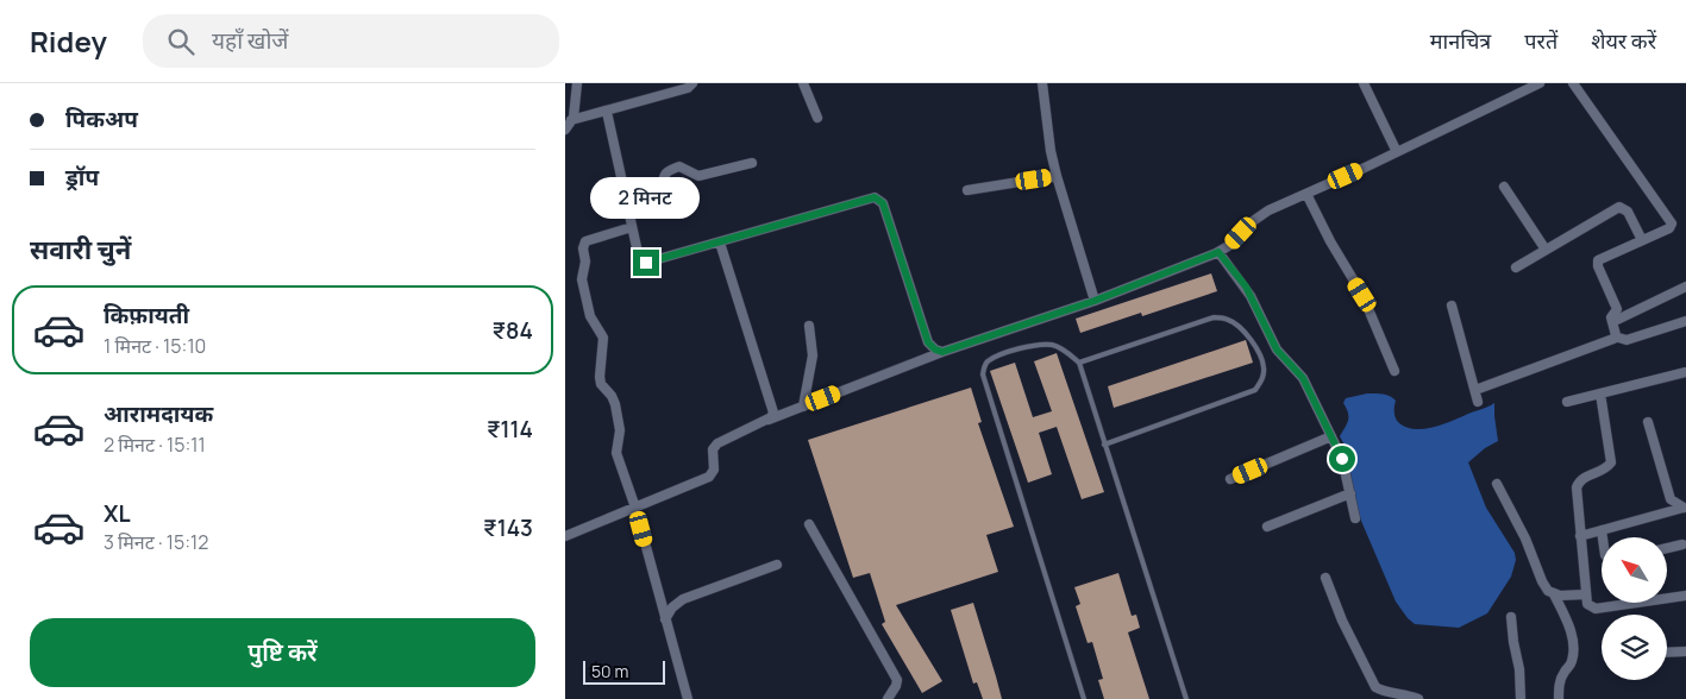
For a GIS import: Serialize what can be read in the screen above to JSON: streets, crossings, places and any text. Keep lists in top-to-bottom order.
{
  "scale_bar": "50 m",
  "north": "top left",
  "page": {
    "header": "Ridey",
    "search": "यहाँ खोजें",
    "nav": ["मानचित्र", "परतें", "शेयर करें"],
    "banner": ["पिकअप", "ड्रॉप"],
    "bubble": "2 मिनट",
    "heading": "सवारी चुनें",
    "list": [
      {
        "name": "किफ़ायती",
        "note": "1 मिनट · 15:10",
        "value": "₹84"
      },
      {
        "name": "आरामदायक",
        "note": "2 मिनट · 15:11",
        "value": "₹114"
      },
      {
        "name": "XL",
        "note": "3 मिनट · 15:12",
        "value": "₹143"
      }
    ],
    "buttons": "पुष्टि करें",
    "scale": "50 m"
  }
}
